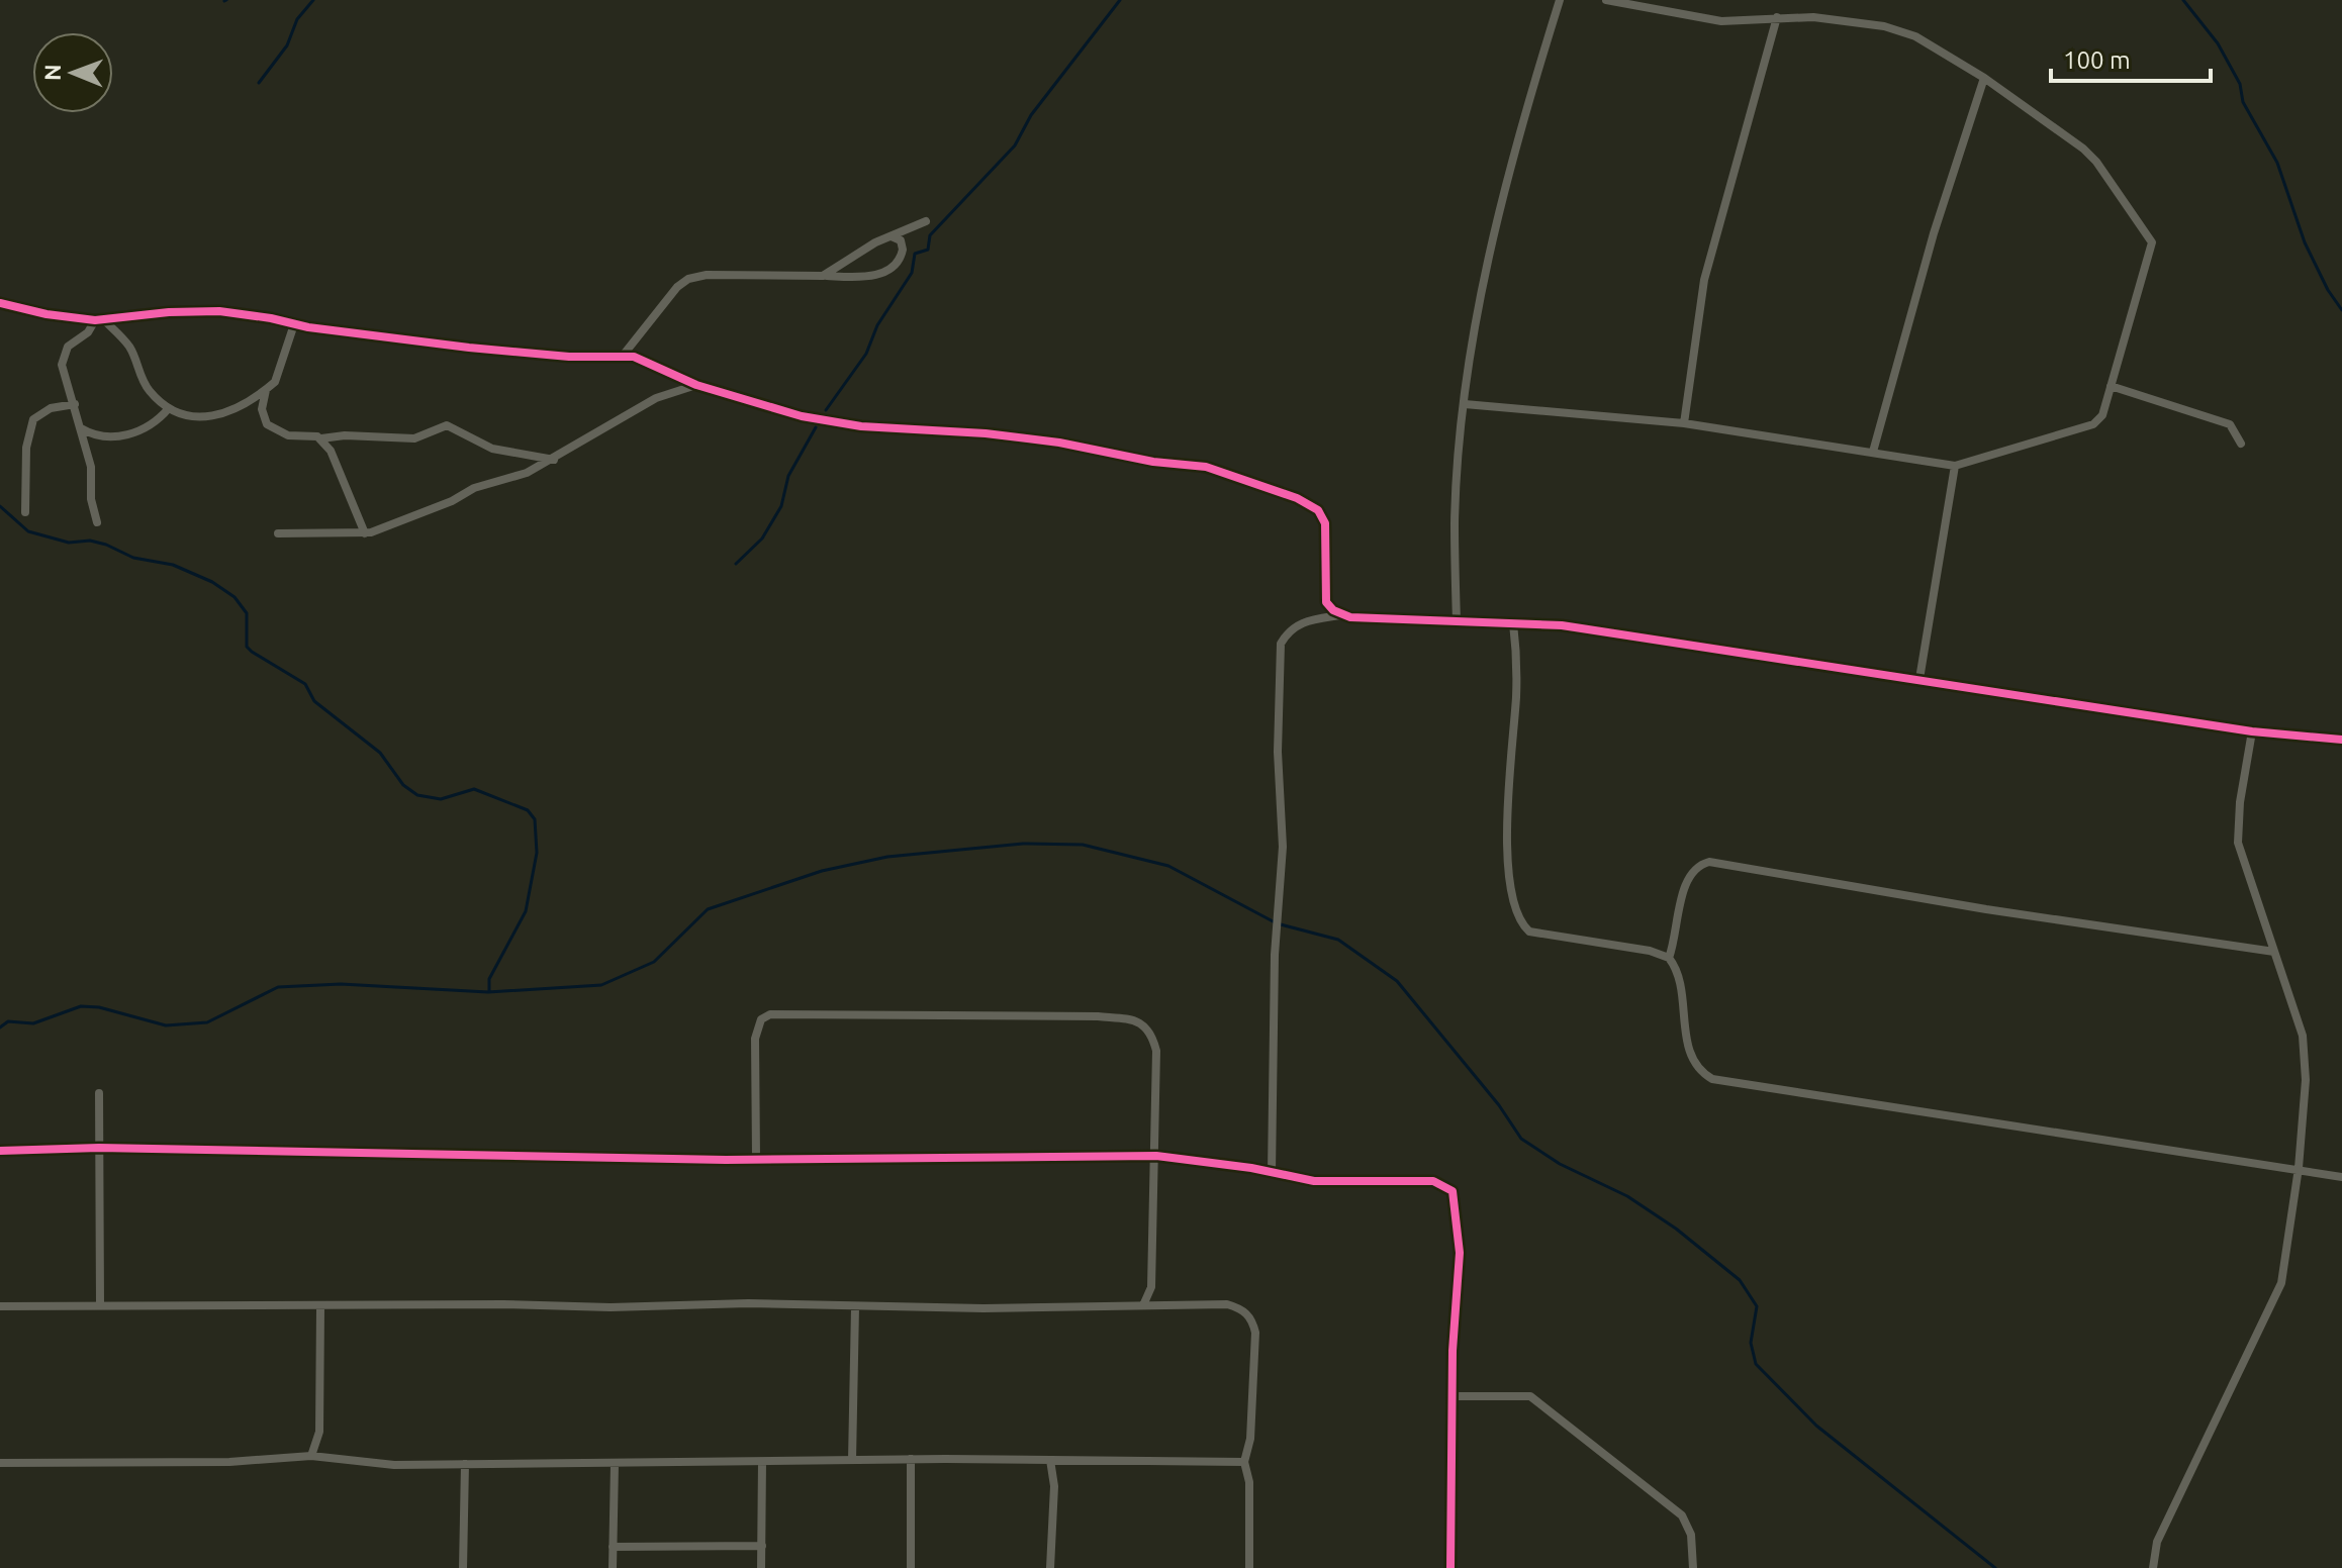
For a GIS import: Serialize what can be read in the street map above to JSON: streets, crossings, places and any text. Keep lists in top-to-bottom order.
{
  "scale_bar": "100 m",
  "north": "left"
}
